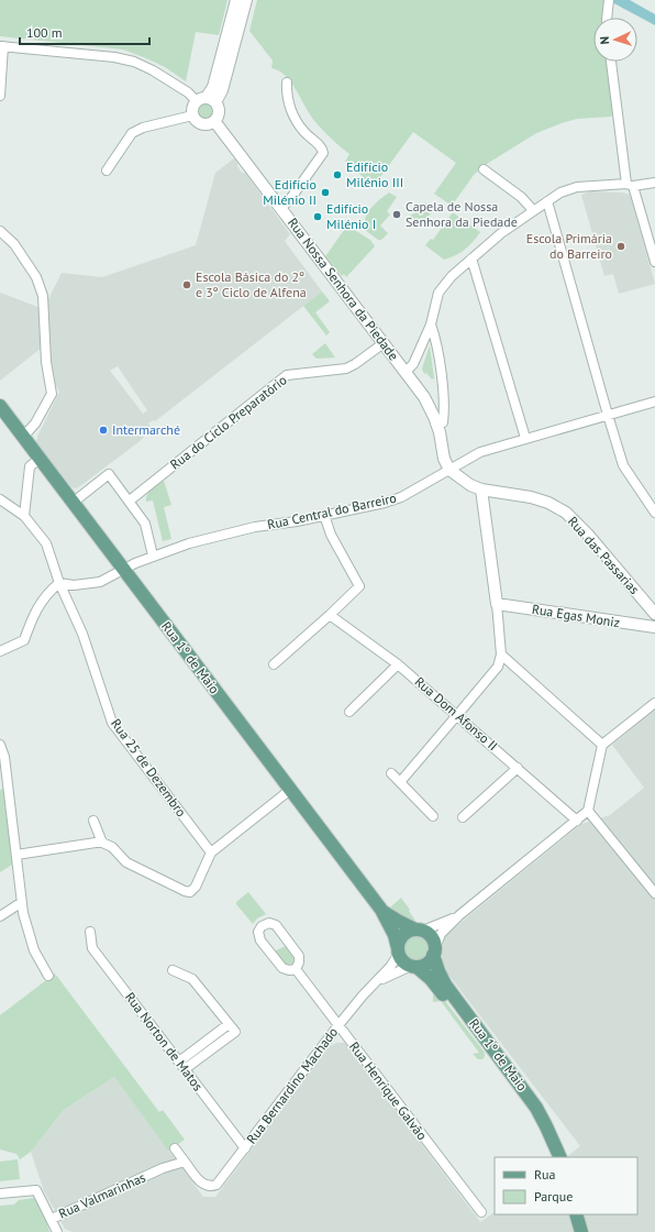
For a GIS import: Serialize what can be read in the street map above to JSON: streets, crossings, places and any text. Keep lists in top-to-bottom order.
{
  "streets": {
    "main road": ["Rua 1º de Maio"],
    "street": [
      "Rua Nossa Senhora da Piedade",
      "Rua do Ciclo Preparatório",
      "Rua Central do Barreiro",
      "Rua das Passarias",
      "Rua Egas Moniz",
      "Rua Dom Afonso II",
      "Rua 25 de Dezembro",
      "Rua Norton de Matos",
      "Rua Bernardino Machado",
      "Rua Henrique Galvão",
      "Rua Valmarinhas"
    ]
  },
  "crossings": [
    ["Rua Nossa Senhora da Piedade", "Rua do Ciclo Preparatório"],
    ["Rua Nossa Senhora da Piedade", "Rua Central do Barreiro"],
    ["Rua Nossa Senhora da Piedade", "Rua das Passarias"],
    ["Rua Central do Barreiro", "Rua das Passarias"],
    ["Rua Central do Barreiro", "Rua 1º de Maio"],
    ["Rua Central do Barreiro", "Rua 25 de Dezembro"],
    ["Rua 1º de Maio", "Rua Bernardino Machado"],
    ["Rua Norton de Matos", "Rua Bernardino Machado"],
    ["Rua Bernardino Machado", "Rua Henrique Galvão"],
    ["Rua Bernardino Machado", "Rua Valmarinhas"]
  ],
  "places": [
    "Edifício Milénio III",
    "Edifício Milénio II",
    "Capela de Nossa Senhora da Piedade",
    "Edifício Milénio I",
    "Escola Primária do Barreiro",
    "Escola Básica do 2º e 3º Ciclo de Alfena",
    "Intermarché"
  ],
  "legend": ["Rua", "Parque"],
  "scale_bar": "100 m",
  "north": "left"
}
